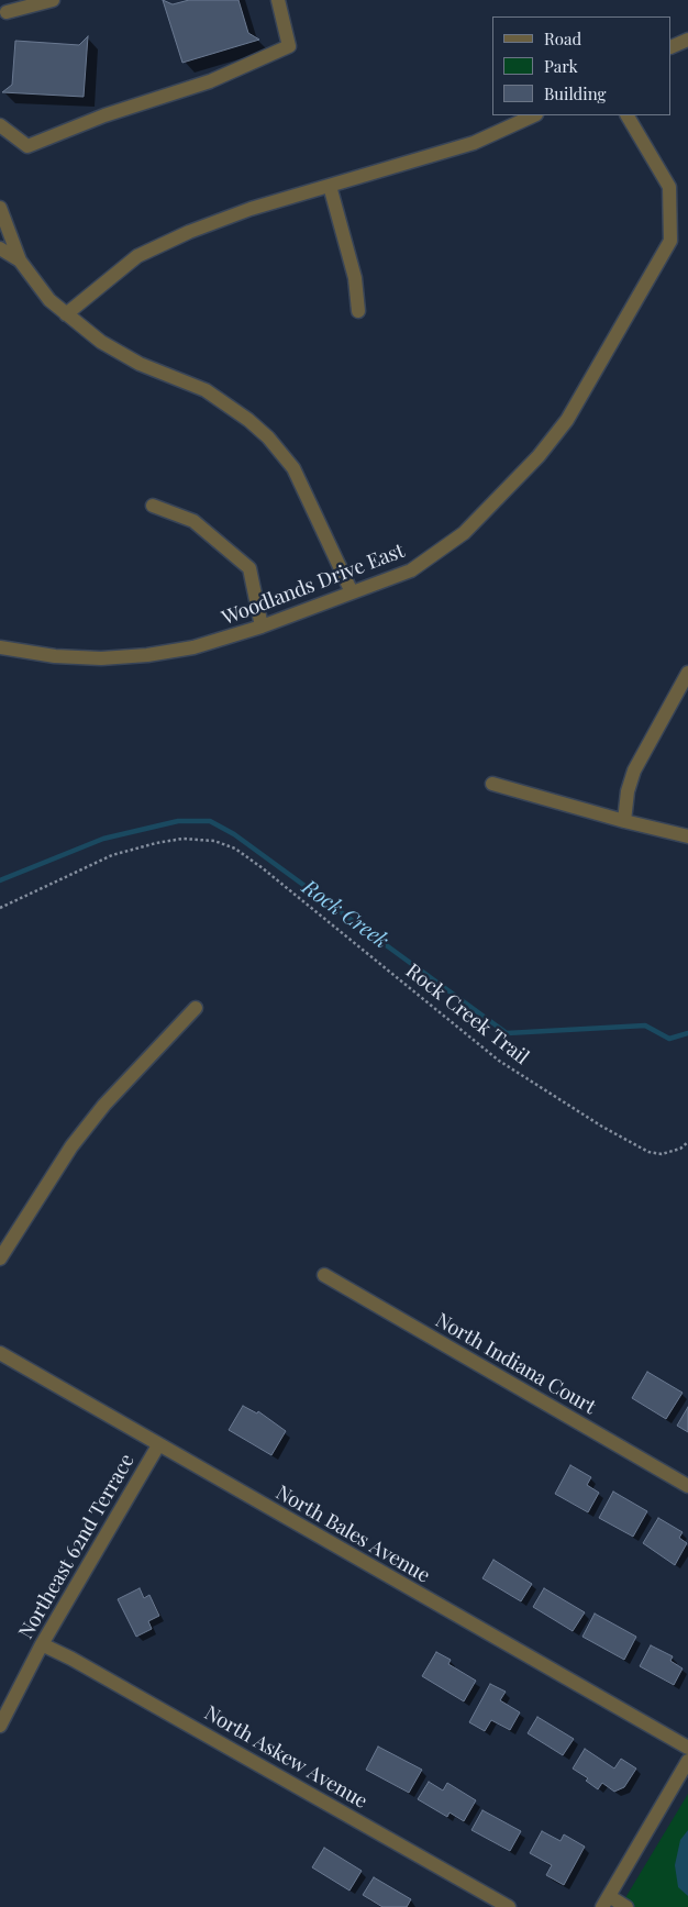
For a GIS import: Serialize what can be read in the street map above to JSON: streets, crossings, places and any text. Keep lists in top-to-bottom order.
{
  "streets": {
    "street": [
      "Woodlands Drive East",
      "North Indiana Court",
      "North Bales Avenue",
      "Northeast 62nd Terrace",
      "North Askew Avenue"
    ],
    "path": ["Rock Creek Trail"]
  },
  "crossings": [
    ["North Bales Avenue", "Northeast 62nd Terrace"],
    ["Northeast 62nd Terrace", "North Askew Avenue"]
  ],
  "water": ["Rock Creek"],
  "legend": ["Road", "Park", "Building"]
}
